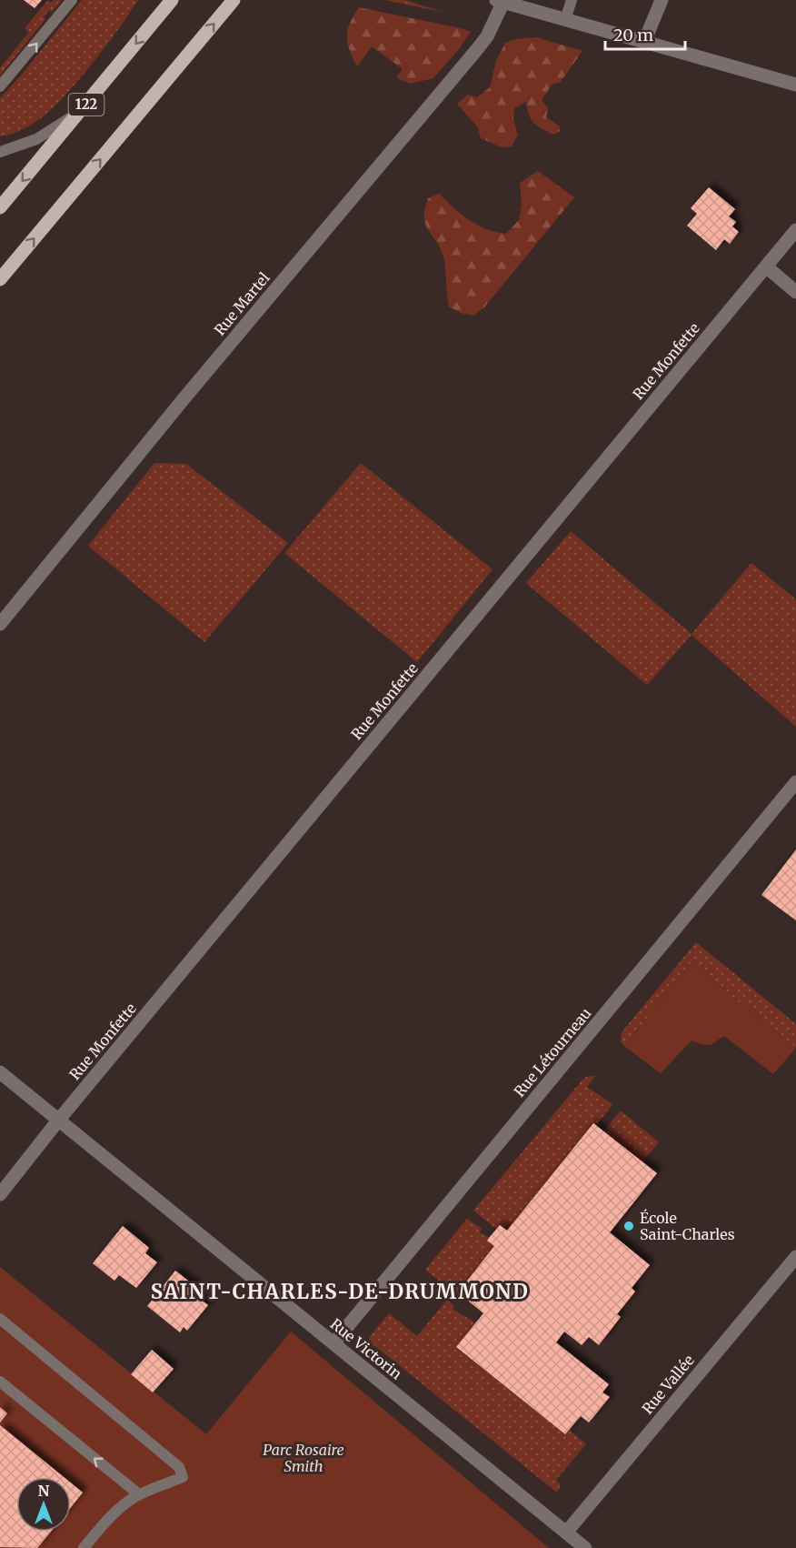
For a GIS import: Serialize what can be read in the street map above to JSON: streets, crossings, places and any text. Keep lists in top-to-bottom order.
{
  "streets": {
    "main road": ["122"],
    "street": [
      "Rue Martel",
      "Rue Monfette",
      "Rue Létourneau",
      "Rue Victorin",
      "Rue Vallée"
    ]
  },
  "crossings": [
    ["Rue Monfette", "Rue Victorin"],
    ["Rue Létourneau", "Rue Victorin"],
    ["Rue Victorin", "Rue Vallée"]
  ],
  "districts": ["SAINT-CHARLES-DE-DRUMMOND"],
  "parks": ["Parc Rosaire Smith"],
  "places": ["École Saint-Charles"],
  "scale_bar": "20 m",
  "north": "top"
}
